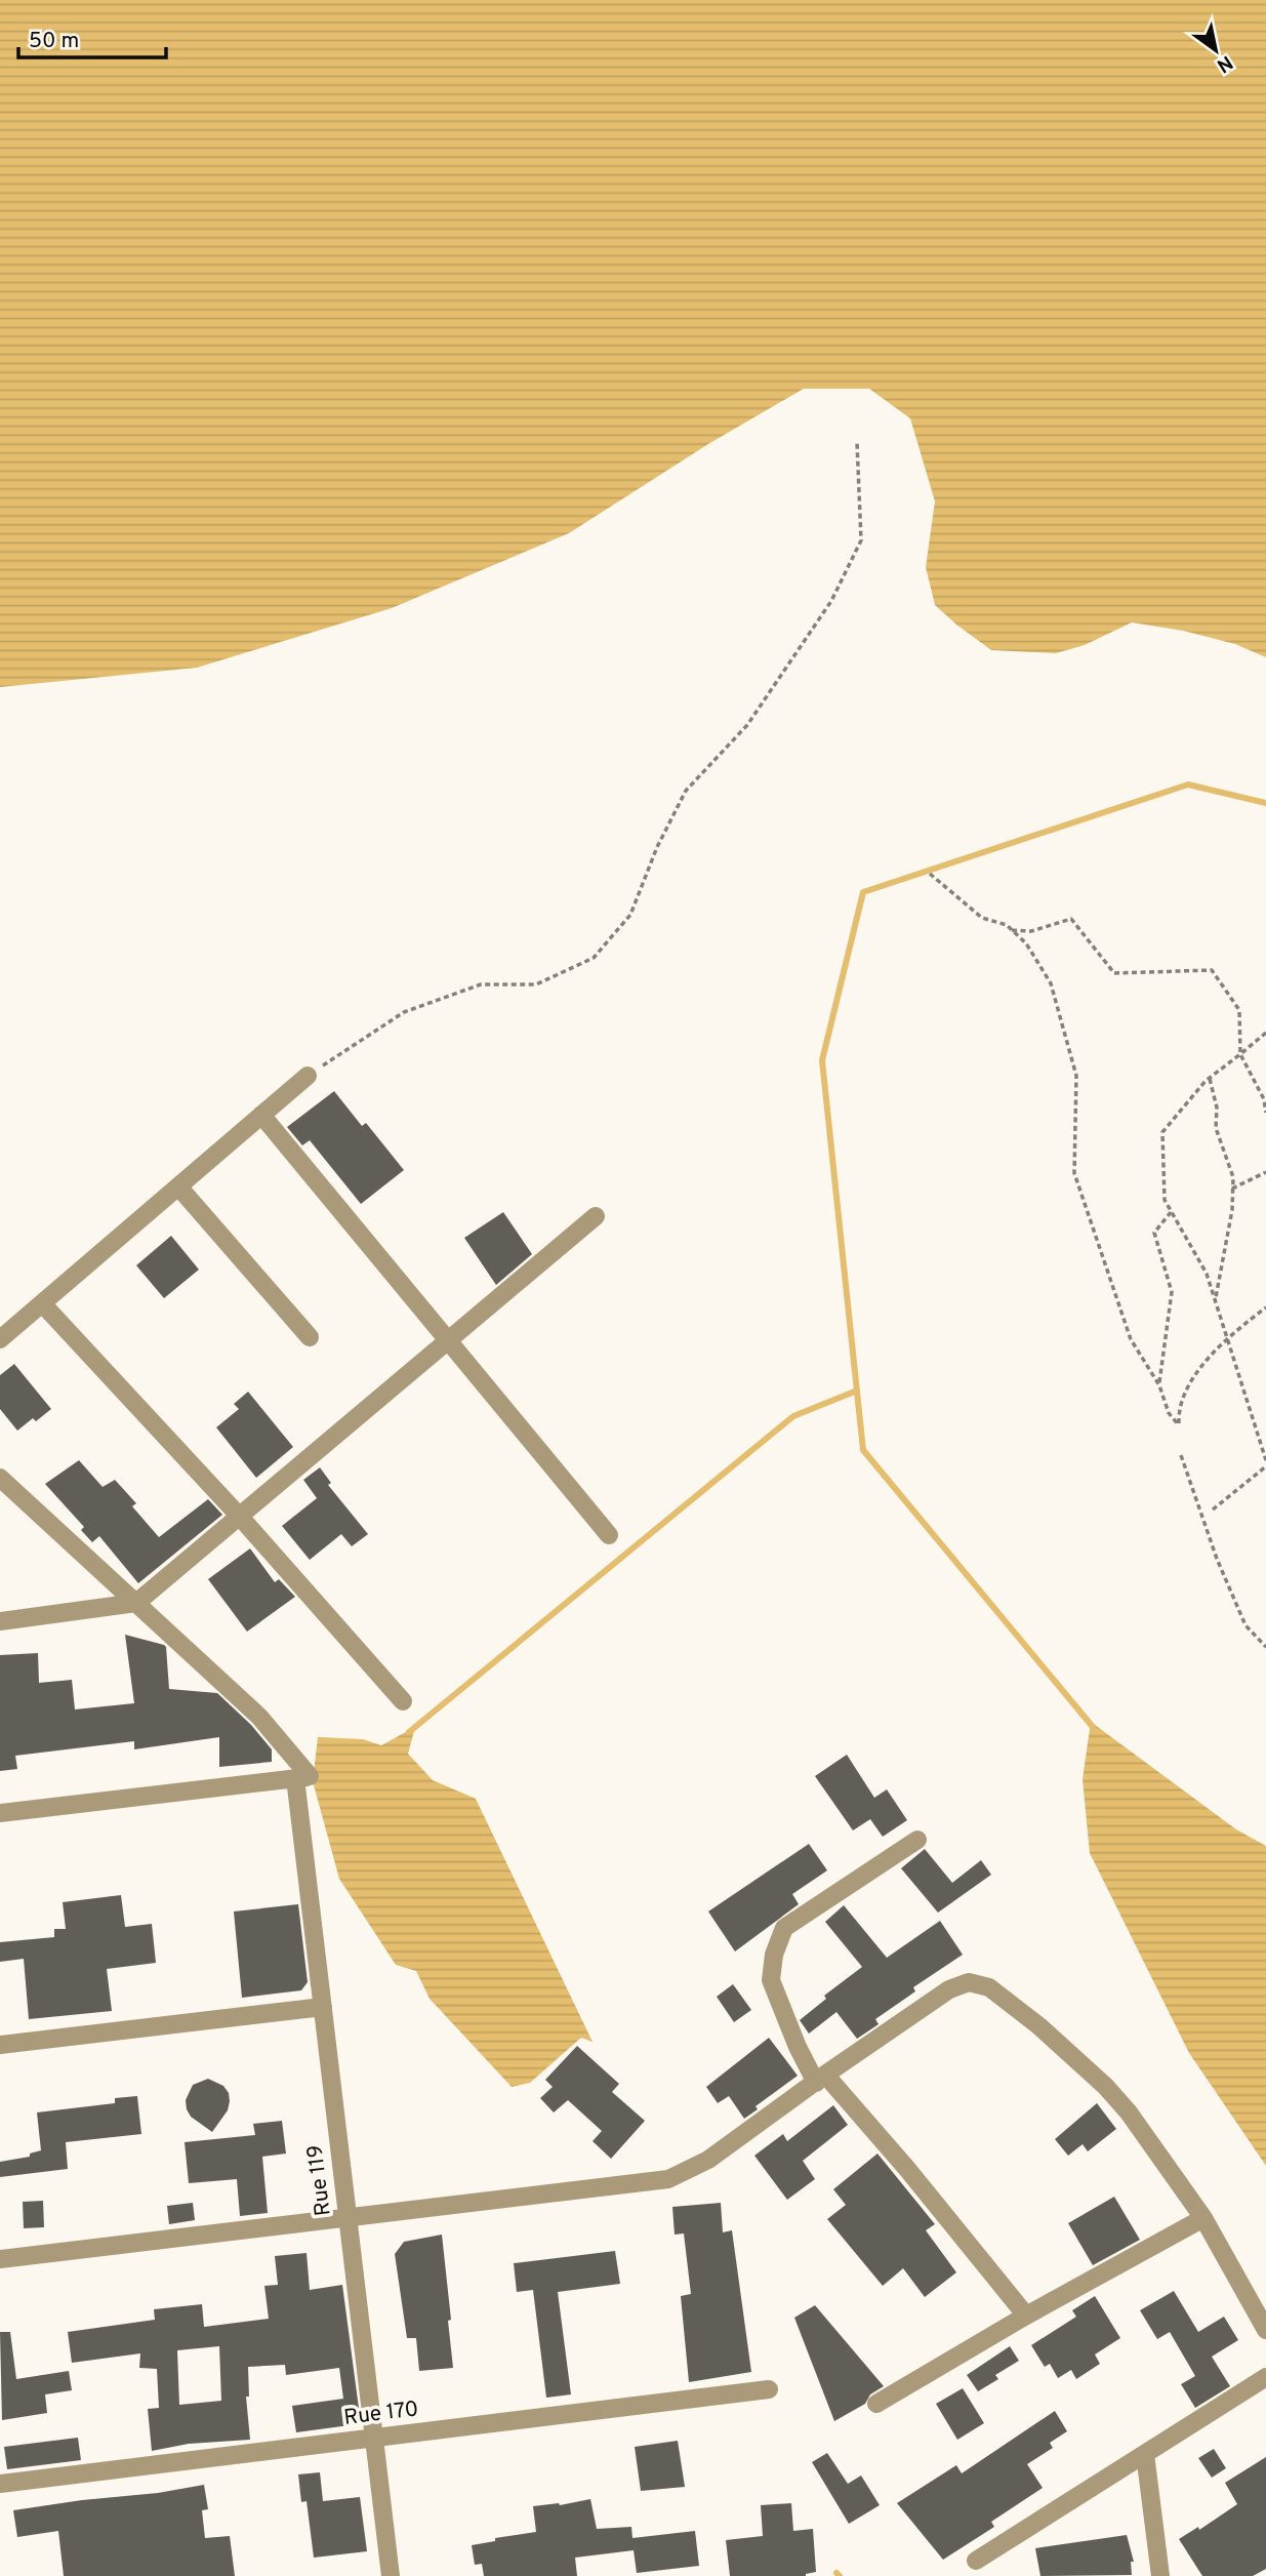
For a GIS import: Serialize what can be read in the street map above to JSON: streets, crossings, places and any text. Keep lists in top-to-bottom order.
{
  "streets": {
    "street": ["Rue 119", "Rue 170"]
  },
  "crossings": [
    ["Rue 119", "Rue 170"]
  ],
  "scale_bar": "50 m",
  "north": "bottom right"
}
